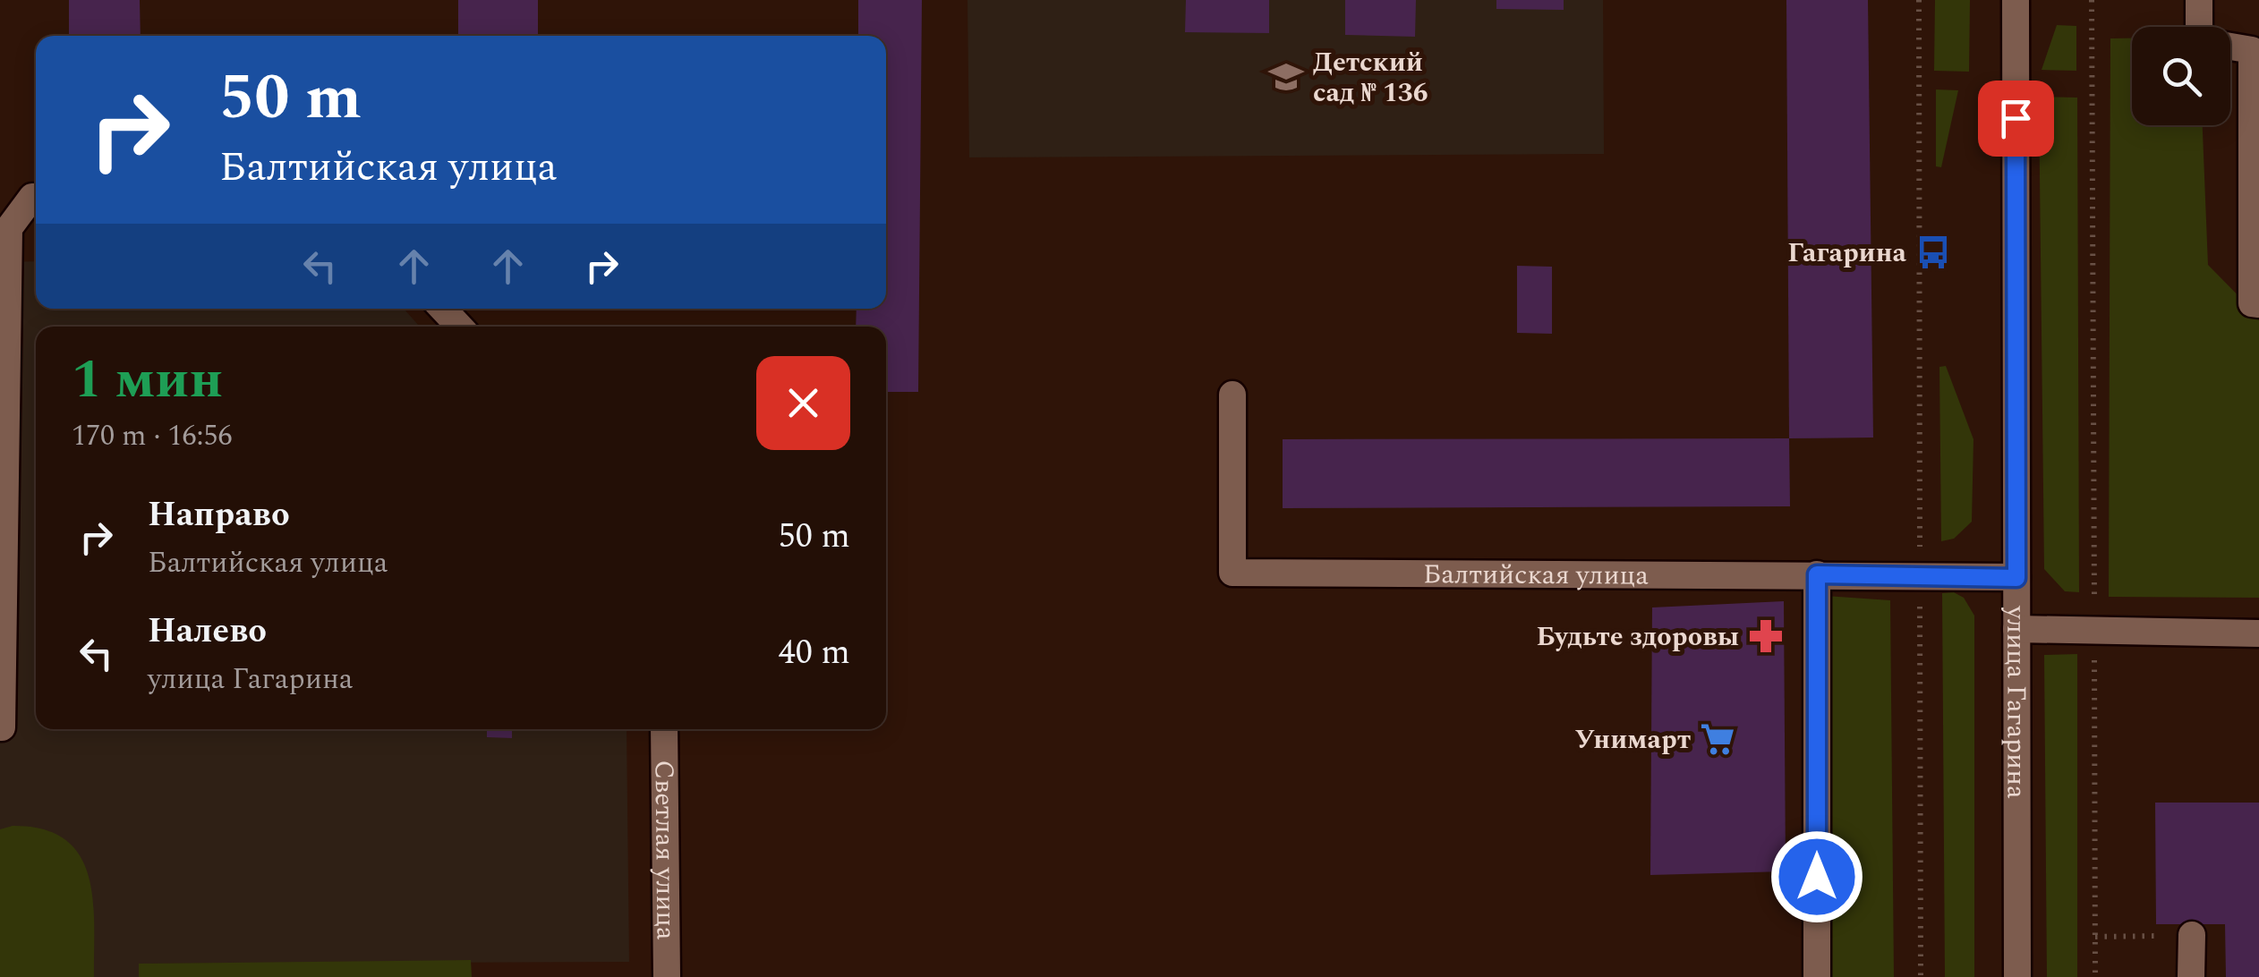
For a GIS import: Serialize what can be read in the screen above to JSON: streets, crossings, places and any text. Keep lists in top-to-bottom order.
{
  "streets": {
    "street": ["Балтийская улица", "улица Гагарина", "Светлая улица"]
  },
  "crossings": [
    ["Балтийская улица", "улица Гагарина"]
  ],
  "places": {
    "school or university": ["Детский сад № 136"],
    "bus stop": ["Гагарина"],
    "pharmacy": ["Будьте здоровы"],
    "supermarket": ["Унимарт"]
  },
  "page": {
    "turn": ["50 m", "Балтийская улица"],
    "heading": ["1 мин", "170 m · 16:56"],
    "list": [
      {
        "name": "Направо",
        "note": "Балтийская улица",
        "value": "50 m"
      },
      {
        "name": "Налево",
        "note": "улица Гагарина",
        "value": "40 m"
      }
    ]
  }
}
